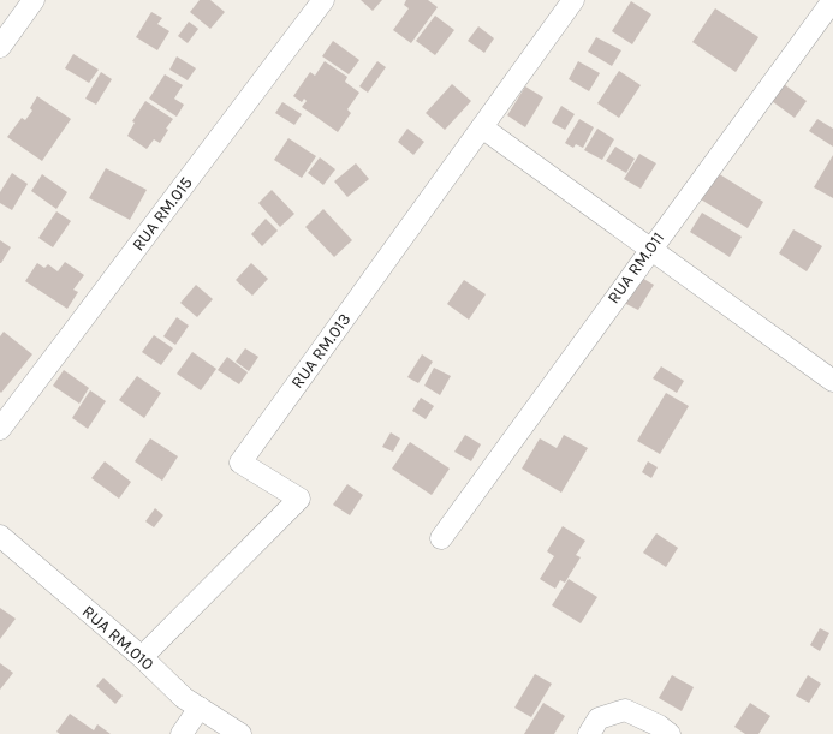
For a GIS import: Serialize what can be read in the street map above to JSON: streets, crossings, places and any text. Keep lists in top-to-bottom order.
{
  "streets": {
    "street": [
      "RUA RM.015",
      "RUA RM.011",
      "RUA RM.013",
      "RUA RM.010"
    ]
  },
  "crossings": [
    ["RUA RM.013", "RUA RM.010"]
  ]
}
